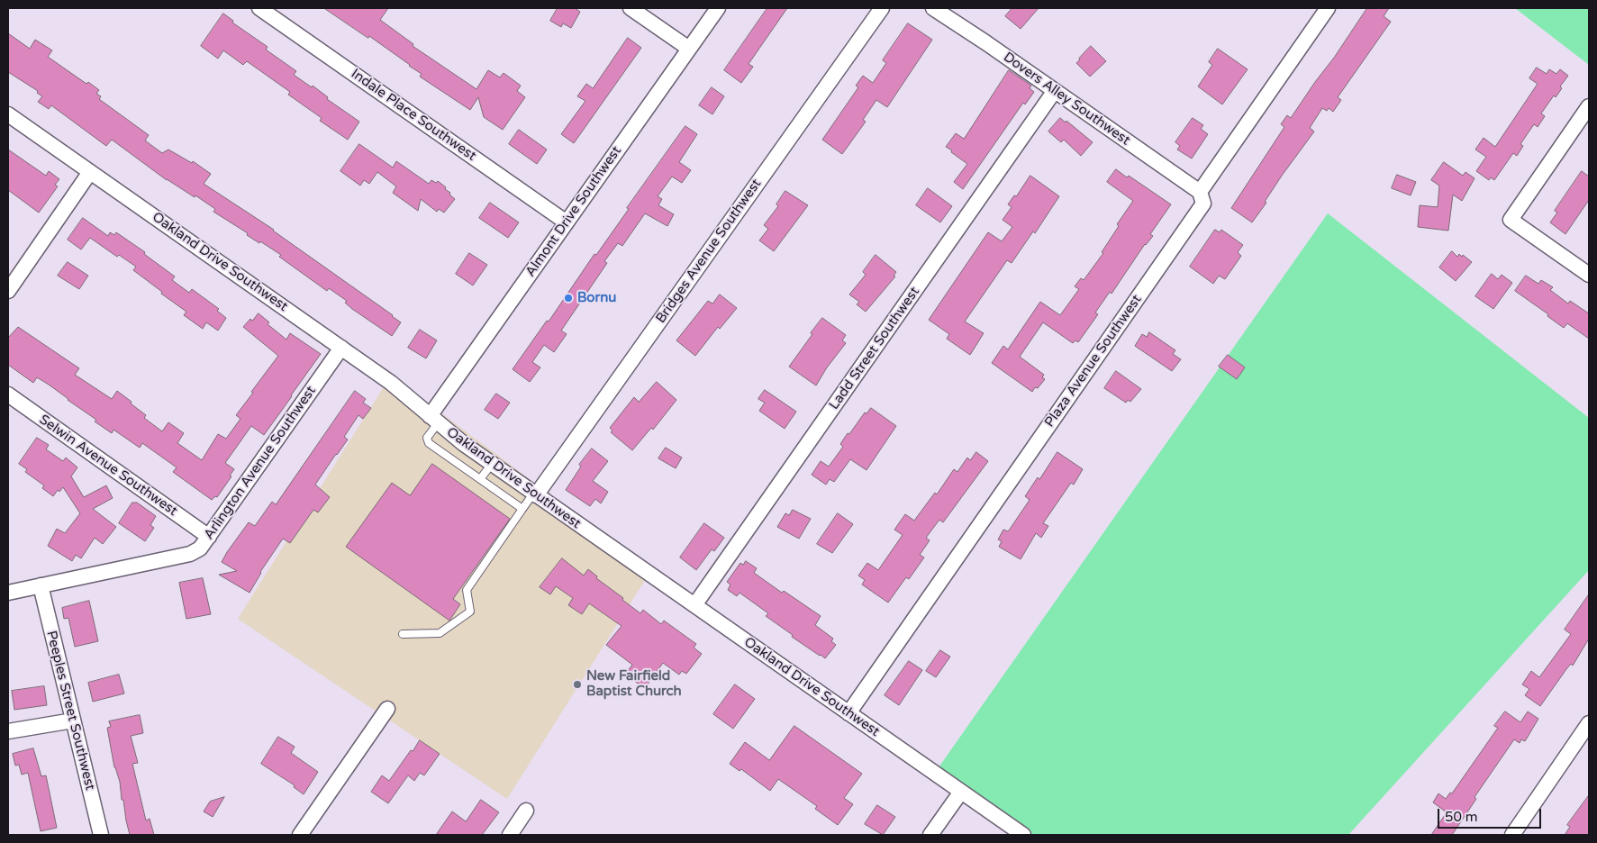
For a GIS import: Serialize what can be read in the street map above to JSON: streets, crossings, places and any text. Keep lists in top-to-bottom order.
{
  "streets": {
    "street": [
      "Dovers Alley Southwest",
      "Indale Place Southwest",
      "Almont Drive Southwest",
      "Bridges Avenue Southwest",
      "Oakland Drive Southwest",
      "Ladd Street Southwest",
      "Plaza Avenue Southwest",
      "Arlington Avenue Southwest",
      "Selwin Avenue Southwest",
      "Peeples Street Southwest"
    ]
  },
  "crossings": [
    ["Dovers Alley Southwest", "Ladd Street Southwest"],
    ["Dovers Alley Southwest", "Plaza Avenue Southwest"],
    ["Indale Place Southwest", "Almont Drive Southwest"],
    ["Almont Drive Southwest", "Oakland Drive Southwest"],
    ["Bridges Avenue Southwest", "Oakland Drive Southwest"],
    ["Oakland Drive Southwest", "Ladd Street Southwest"],
    ["Oakland Drive Southwest", "Plaza Avenue Southwest"],
    ["Oakland Drive Southwest", "Arlington Avenue Southwest"],
    ["Arlington Avenue Southwest", "Selwin Avenue Southwest"],
    ["Arlington Avenue Southwest", "Peeples Street Southwest"]
  ],
  "places": ["Bornu", "New Fairfield Baptist Church"],
  "scale_bar": "50 m"
}
